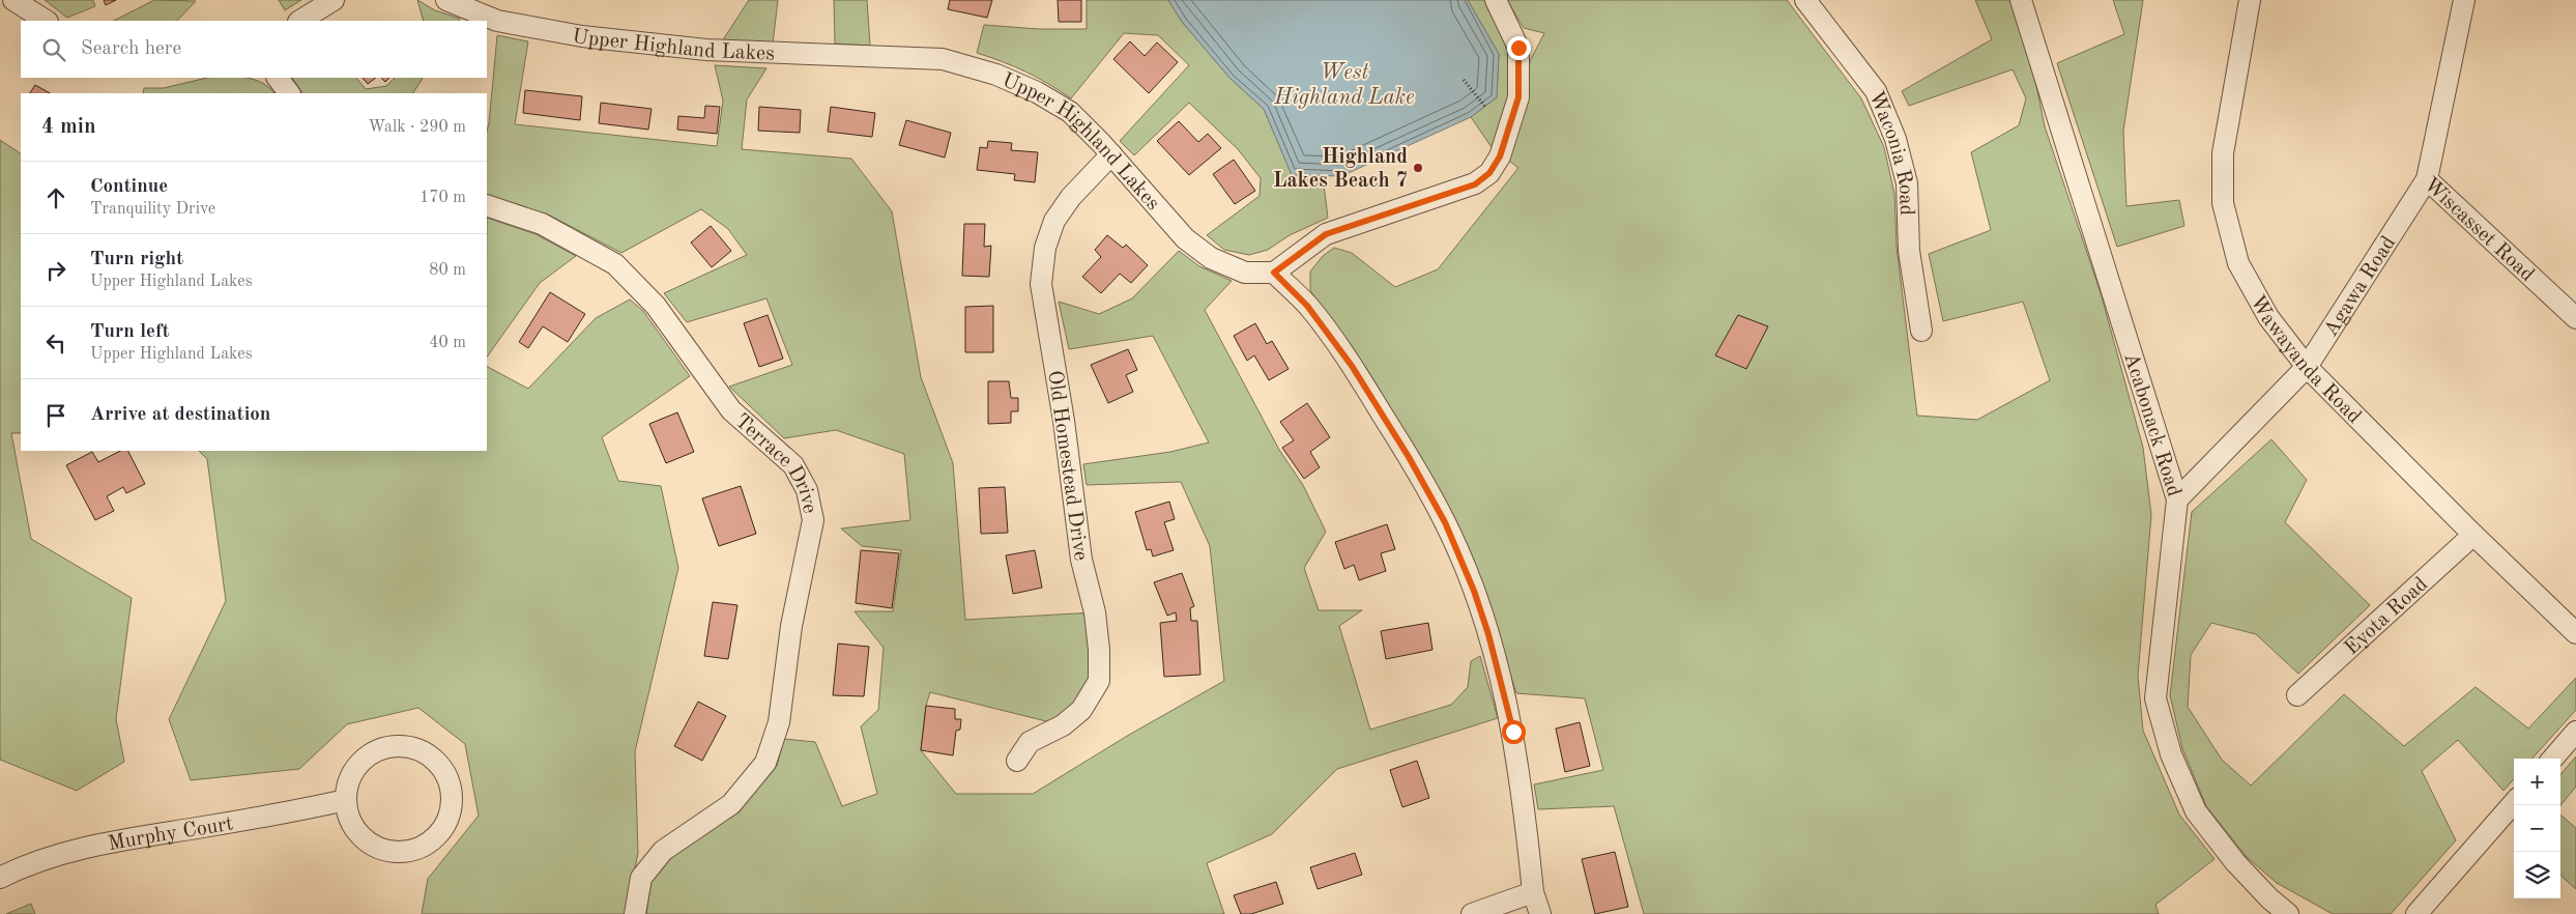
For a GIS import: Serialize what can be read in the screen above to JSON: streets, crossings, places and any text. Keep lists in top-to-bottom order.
{
  "streets": {
    "street": [
      "Upper Highland Lakes",
      "Waconia Road",
      "Wiscasset Road",
      "Agawa Road",
      "Wawayanda Road",
      "Acabonack Road",
      "Old Homestead Drive",
      "Terrace Drive",
      "Eyota Road",
      "Murphy Court"
    ]
  },
  "crossings": [
    ["Upper Highland Lakes", "Old Homestead Drive"],
    ["Wiscasset Road", "Agawa Road"],
    ["Agawa Road", "Wawayanda Road"],
    ["Agawa Road", "Acabonack Road"],
    ["Wawayanda Road", "Eyota Road"]
  ],
  "water": ["West Highland Lake"],
  "places": ["Highland Lakes Beach 7"],
  "page": {
    "search": "Search here",
    "heading": ["4 min", "Walk · 290 m"],
    "list": [
      ["Continue", "Tranquility Drive", "170 m"],
      ["Turn right", "Upper Highland Lakes", "80 m"],
      ["Turn left", "Upper Highland Lakes", "40 m"],
      "Arrive at destination"
    ],
    "map_buttons": ["+", "−"]
  }
}
